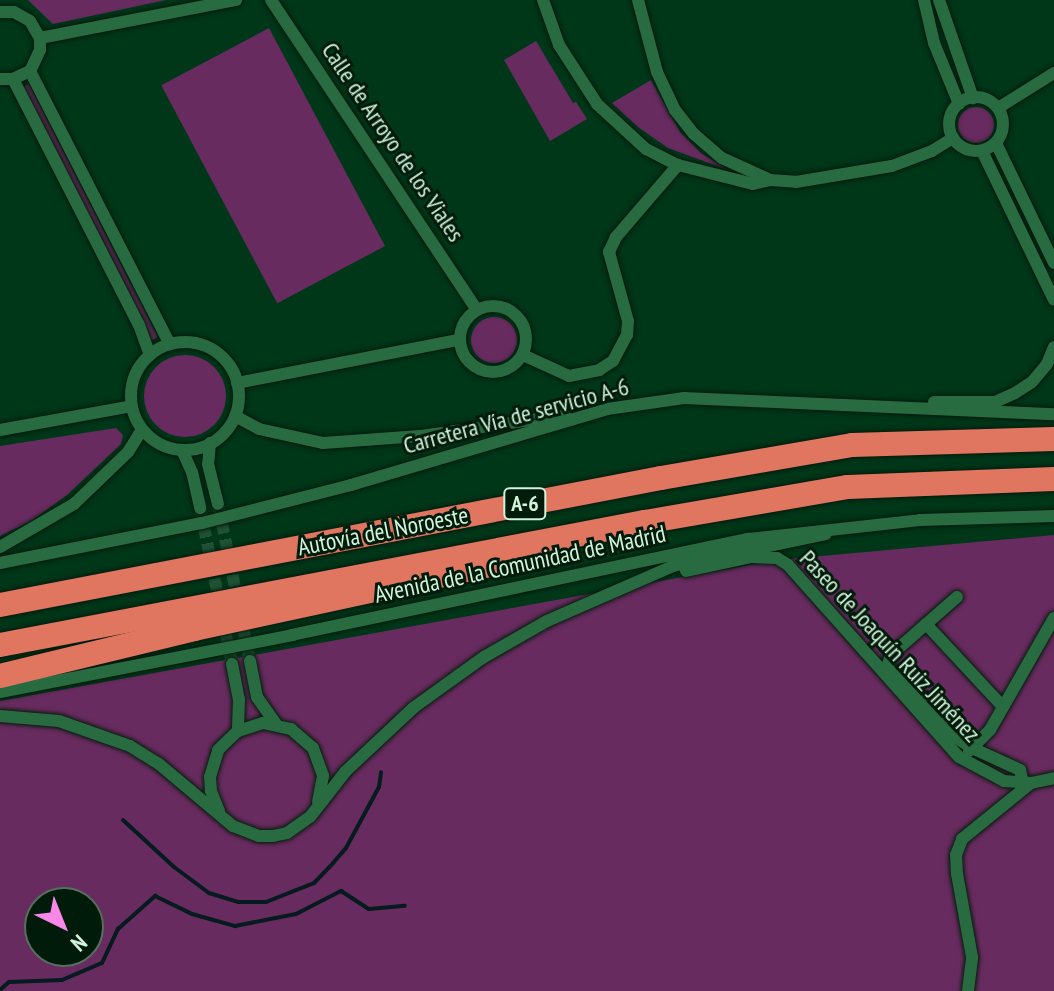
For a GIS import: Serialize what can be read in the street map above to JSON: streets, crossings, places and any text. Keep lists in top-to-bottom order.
{
  "streets": {
    "highway": ["A-6", "Autovía del Noroeste"],
    "street": [
      "Calle de Arroyo de los Viales",
      "Carretera Vía de servicio A-6",
      "Avenida de la Comunidad de Madrid",
      "Paseo de Joaquín Ruiz Jiménez"
    ]
  },
  "north": "bottom right"
}
